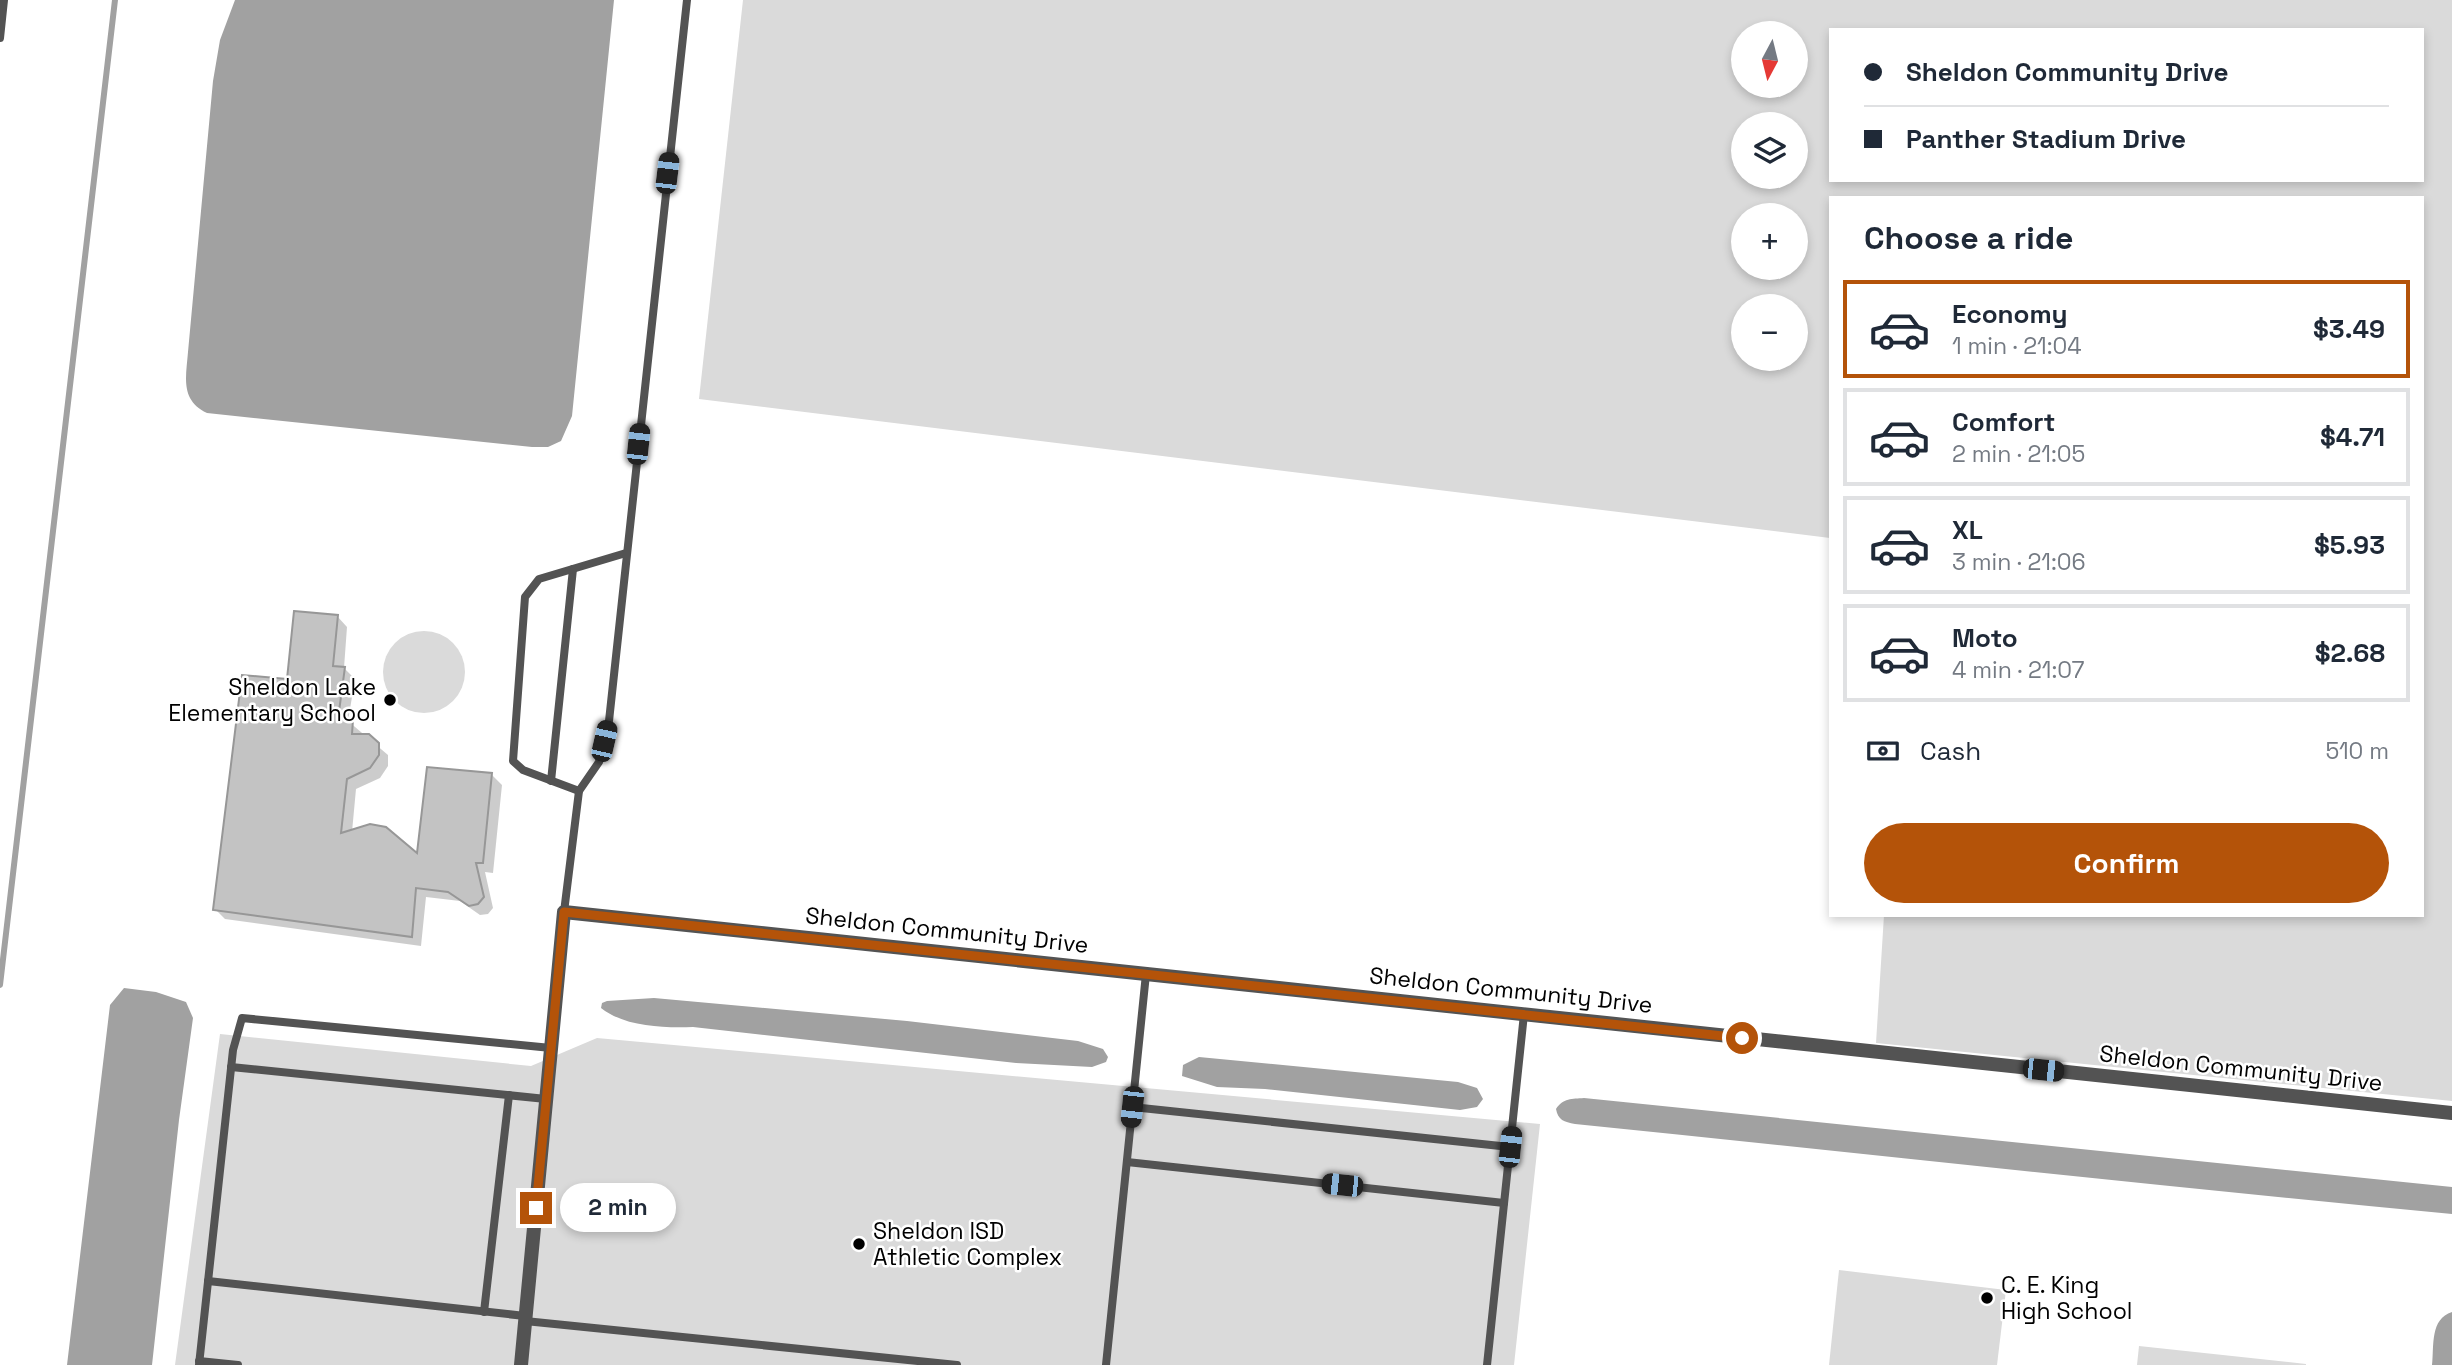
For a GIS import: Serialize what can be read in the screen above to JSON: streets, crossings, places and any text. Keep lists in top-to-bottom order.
{
  "streets": {
    "street": ["Sheldon Community Drive"]
  },
  "places": ["Sheldon Lake Elementary School", "Sheldon ISD Athletic Complex", "C. E. King High School"],
  "north": "bottom",
  "page": {
    "map_buttons": ["+", "−"],
    "banner": ["Sheldon Community Drive", "Panther Stadium Drive"],
    "heading": "Choose a ride",
    "list": [
      {
        "name": "Economy",
        "note": "1 min · 21:04",
        "value": "$3.49"
      },
      {
        "name": "Comfort",
        "note": "2 min · 21:05",
        "value": "$4.71"
      },
      {
        "name": "XL",
        "note": "3 min · 21:06",
        "value": "$5.93"
      },
      {
        "name": "Moto",
        "note": "4 min · 21:07",
        "value": "$2.68"
      }
    ],
    "pay": ["Cash", "510 m"],
    "buttons": "Confirm",
    "bubble": "2 min"
  }
}
